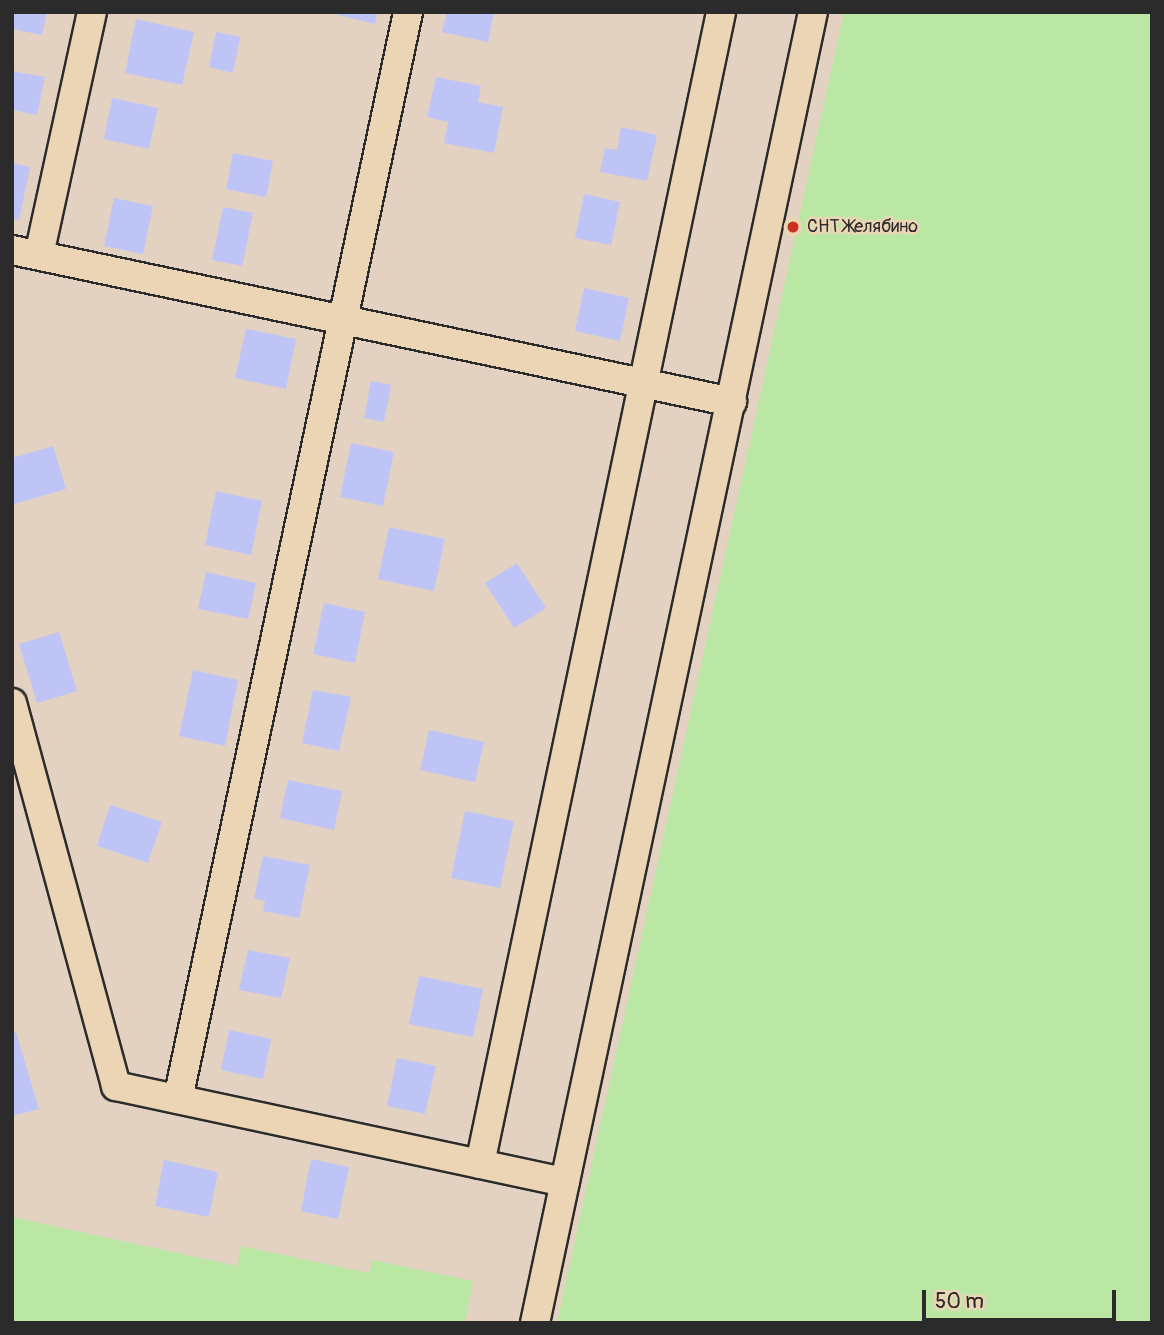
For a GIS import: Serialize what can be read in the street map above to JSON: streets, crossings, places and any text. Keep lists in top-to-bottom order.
{
  "places": ["СНТ Желябино"],
  "scale_bar": "50 m"
}
